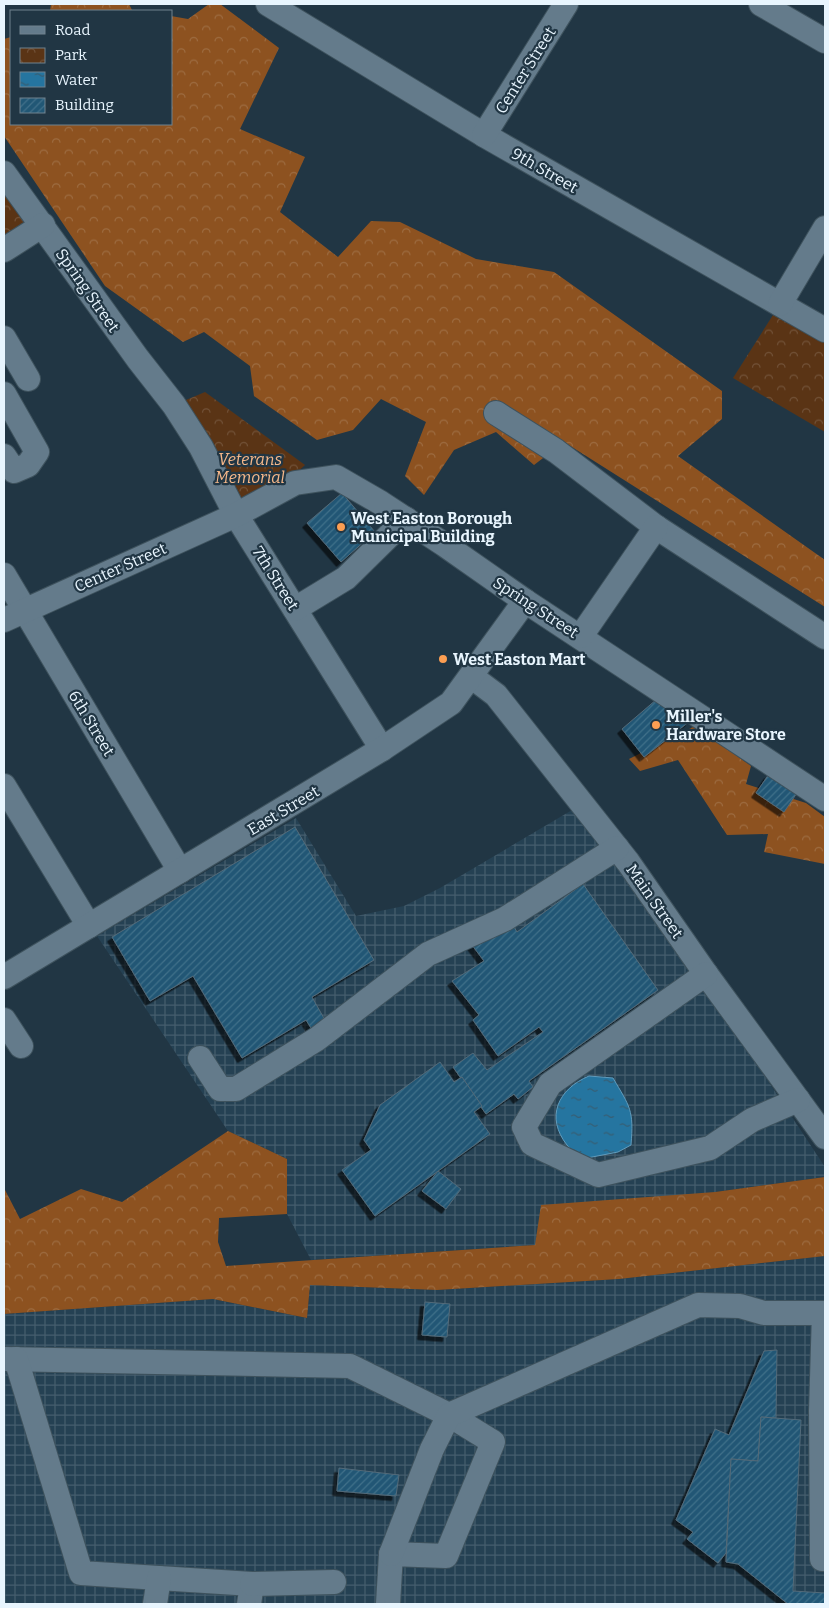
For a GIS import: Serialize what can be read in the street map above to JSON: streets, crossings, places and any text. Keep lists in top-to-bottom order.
{
  "streets": {
    "street": [
      "Center Street",
      "9th Street",
      "Spring Street",
      "7th Street",
      "6th Street",
      "East Street",
      "Main Street"
    ]
  },
  "crossings": [
    ["Center Street", "9th Street"],
    ["Center Street", "Spring Street"],
    ["Center Street", "7th Street"],
    ["Center Street", "6th Street"],
    ["Spring Street", "7th Street"],
    ["Spring Street", "East Street"],
    ["7th Street", "East Street"],
    ["6th Street", "East Street"],
    ["East Street", "Main Street"]
  ],
  "parks": ["Veterans Memorial"],
  "places": ["West Easton Borough Municipal Building", "West Easton Mart", "Miller's Hardware Store"],
  "legend": [
    "Road",
    "Park",
    "Water",
    "Building"
  ]
}
